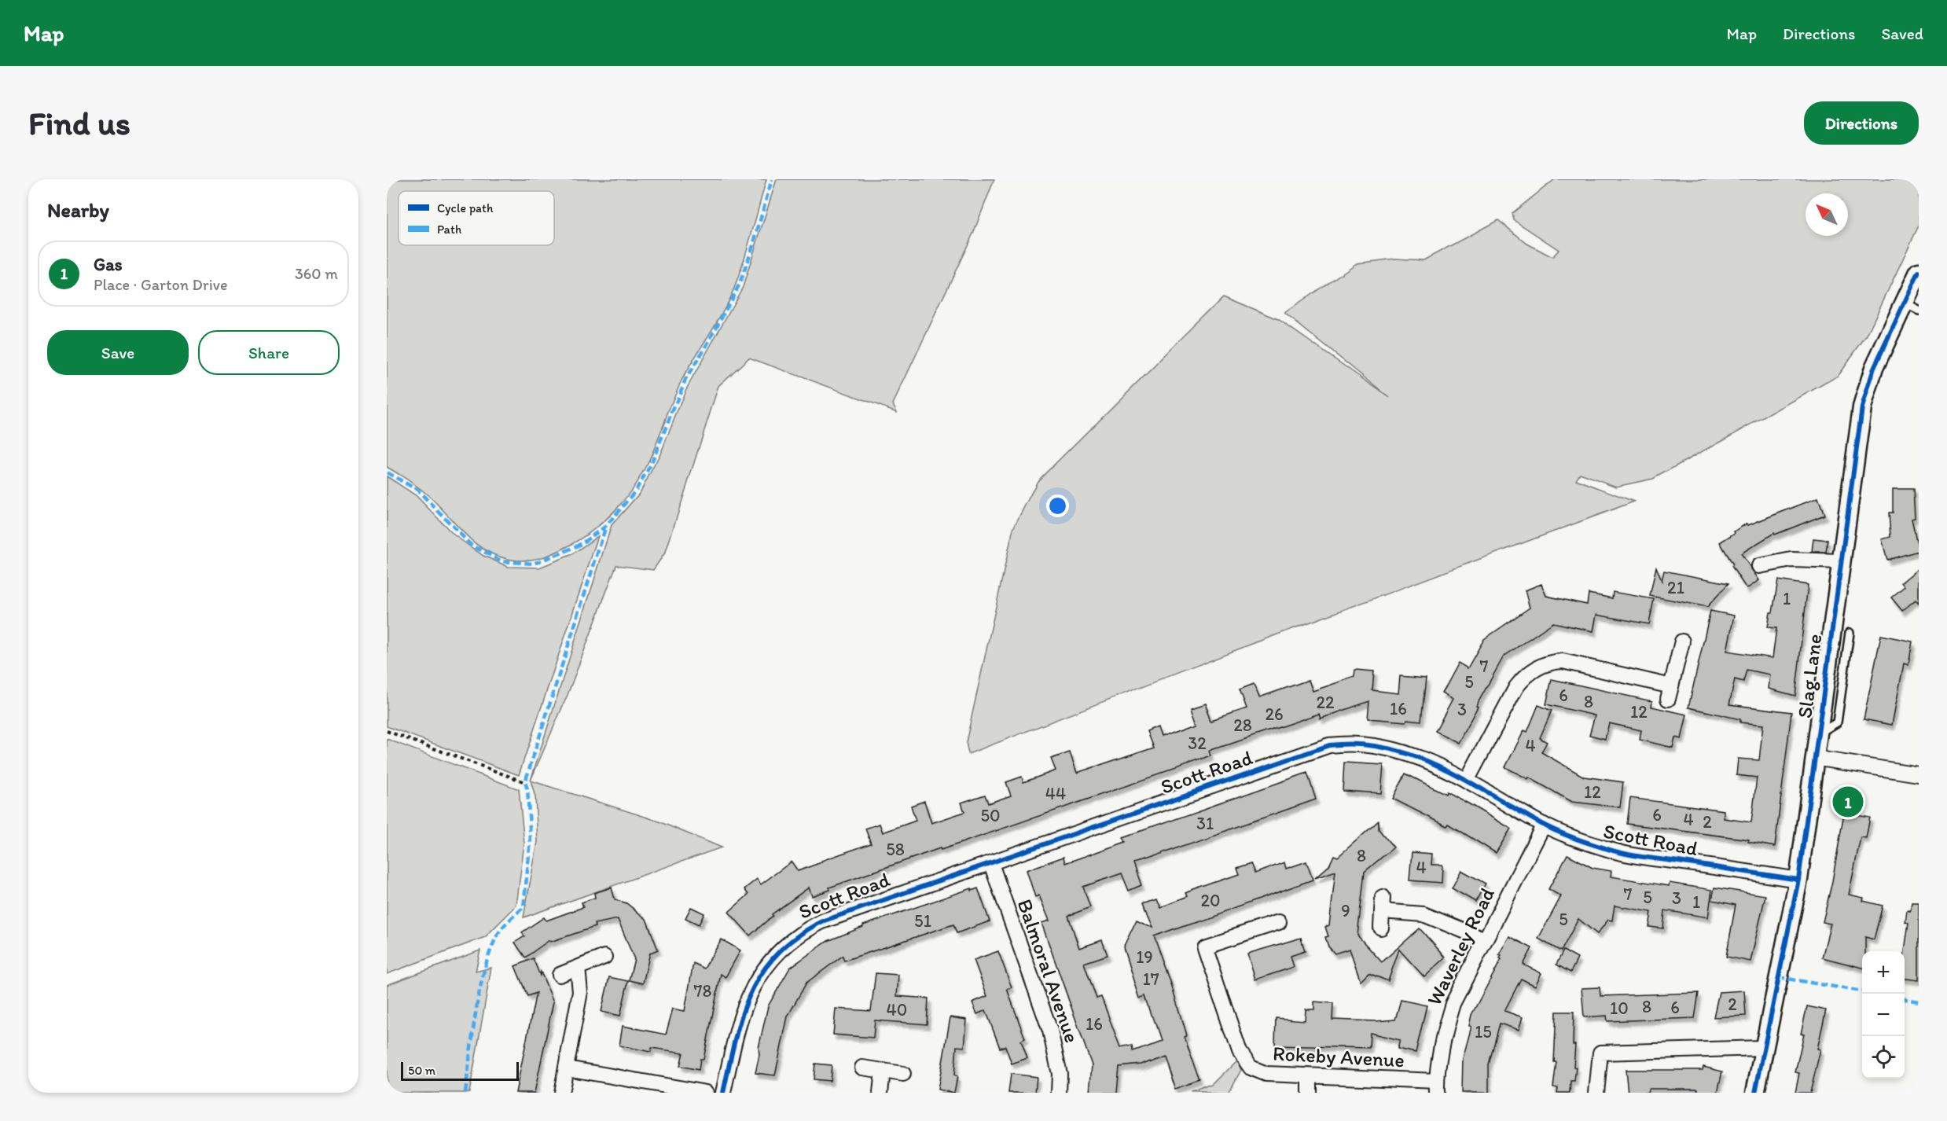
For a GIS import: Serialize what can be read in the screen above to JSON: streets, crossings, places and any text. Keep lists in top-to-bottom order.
{
  "streets": {
    "street": [
      "Slag Lane",
      "Scott Road",
      "Waverley Road",
      "Balmoral Avenue",
      "Rokeby Avenue"
    ]
  },
  "crossings": [
    ["Slag Lane", "Scott Road"],
    ["Scott Road", "Waverley Road"],
    ["Scott Road", "Balmoral Avenue"],
    ["Waverley Road", "Rokeby Avenue"]
  ],
  "house_numbers": [
    "21",
    "1",
    "7",
    "5",
    "6",
    "8",
    "22",
    "16",
    "3",
    "12",
    "26",
    "28",
    "32",
    "4",
    "12",
    "44",
    "6",
    "50",
    "4",
    "2",
    "31",
    "58",
    "8",
    "4",
    "7",
    "5",
    "3",
    "20",
    "1",
    "9",
    "5",
    "51",
    "19",
    "17",
    "78",
    "2",
    "8",
    "6",
    "10",
    "40",
    "16",
    "15"
  ],
  "legend": ["Cycle path", "Path"],
  "scale_bar": "50 m",
  "north": "top left",
  "page": {
    "header": "Map",
    "nav": ["Map", "Directions", "Saved"],
    "buttons": [
      "Directions",
      ["Save", "Share"]
    ],
    "title": "Find us",
    "heading": "Nearby",
    "list": [
      {
        "mark": "1",
        "name": "Gas",
        "note": "Place · Garton Drive",
        "value": "360 m"
      }
    ],
    "pins": "1",
    "map_buttons": ["+", "−"],
    "scale": "50 m"
  }
}
